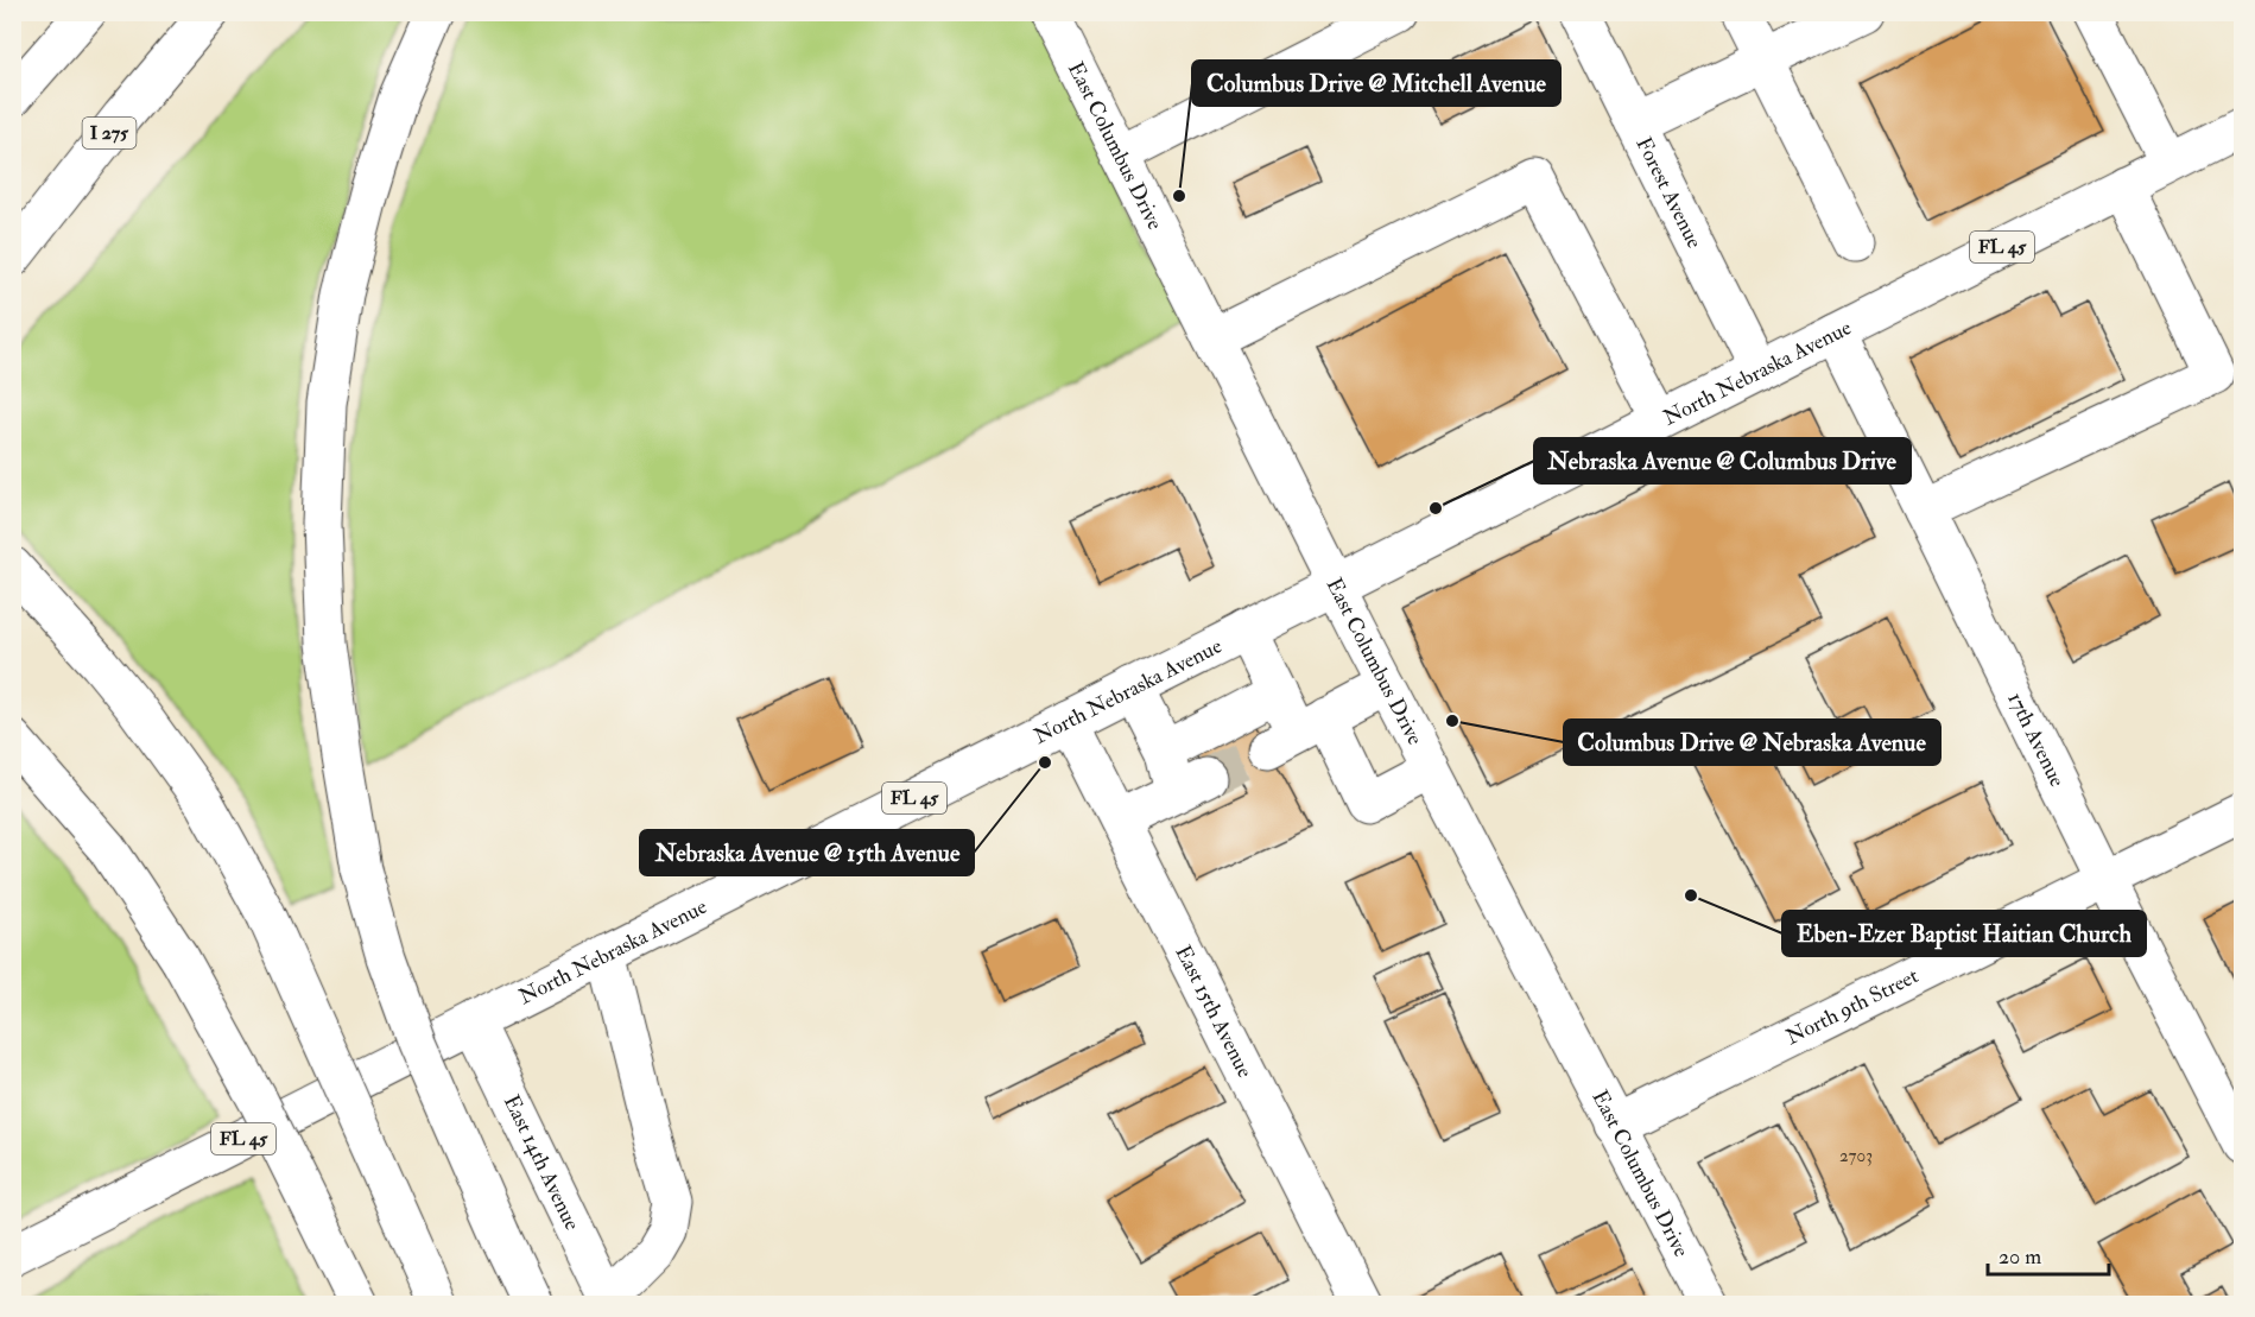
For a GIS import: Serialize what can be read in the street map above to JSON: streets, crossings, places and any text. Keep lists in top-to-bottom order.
{
  "streets": {
    "main road": [
      "I 275",
      "East Columbus Drive",
      "Forest Avenue",
      "FL 45",
      "North Nebraska Avenue",
      "17th Avenue",
      "North 9th Street",
      "East 15th Avenue",
      "East 14th Avenue"
    ]
  },
  "crossings": [
    ["East Columbus Drive", "North Nebraska Avenue"],
    ["East Columbus Drive", "North 9th Street"],
    ["Forest Avenue", "North Nebraska Avenue"],
    ["North Nebraska Avenue", "17th Avenue"],
    ["North Nebraska Avenue", "East 15th Avenue"],
    ["North Nebraska Avenue", "East 14th Avenue"],
    ["17th Avenue", "North 9th Street"]
  ],
  "places": [
    "Columbus Drive @ Mitchell Avenue",
    "Nebraska Avenue @ Columbus Drive",
    "Columbus Drive @ Nebraska Avenue",
    "Nebraska Avenue @ 15th Avenue",
    "Eben-Ezer Baptist Haitian Church"
  ],
  "house_numbers": ["2703"],
  "scale_bar": "20 m"
}
